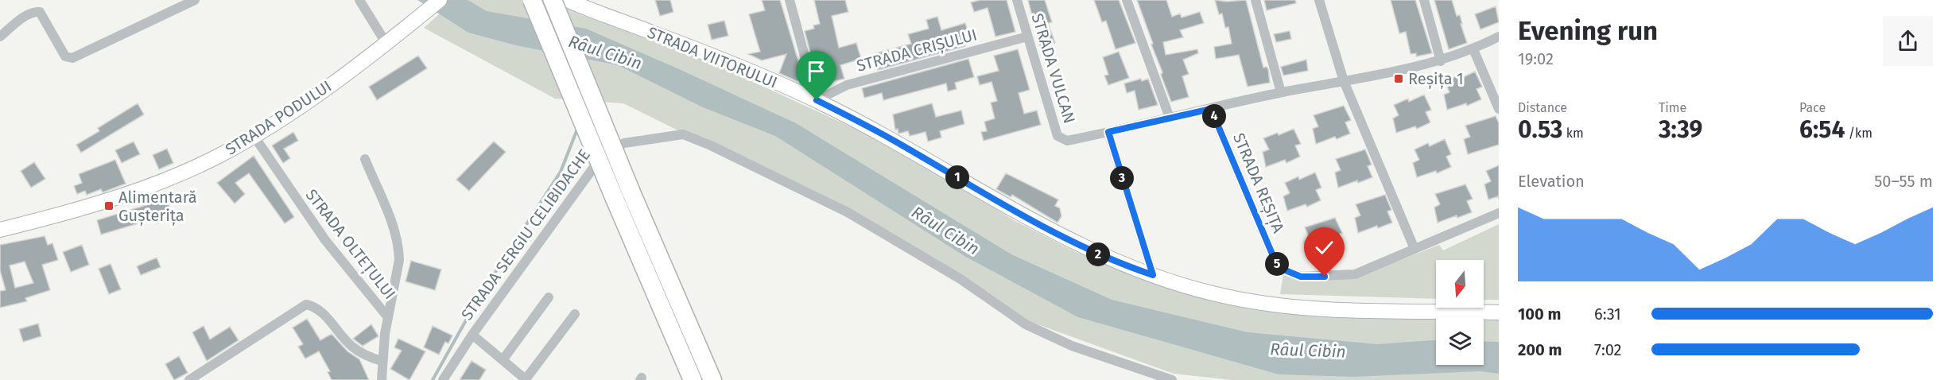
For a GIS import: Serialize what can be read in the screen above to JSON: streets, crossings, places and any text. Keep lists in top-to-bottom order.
{
  "streets": {
    "street": [
      "STRADA CRIȘULUI",
      "STRADA VIITORULUI",
      "STRADA VULCAN",
      "STRADA PODULUI",
      "STRADA REȘIȚA",
      "STRADA SERGIU CELIBIDACHE",
      "STRADA OLTEȚULUI"
    ]
  },
  "crossings": [
    ["STRADA CRIȘULUI", "STRADA VIITORULUI"],
    ["STRADA CRIȘULUI", "STRADA VULCAN"],
    ["STRADA PODULUI", "STRADA OLTEȚULUI"]
  ],
  "water": ["Râul Cibin"],
  "places": {
    "transit": ["Reșița 1", "Alimentară Gușterița"]
  },
  "north": "bottom",
  "page": {
    "heading": ["Evening run", "19:02"],
    "stats": [
      ["Distance", "0.53 km"],
      ["Time", "3:39"],
      ["Pace", "6:54 /km"]
    ],
    "pins": [
      "4",
      "1",
      "3",
      "2",
      "5"
    ],
    "chart": ["Elevation", "50–55 m"],
    "list": [
      {
        "name": "100 m",
        "note": "6:31"
      },
      {
        "name": "200 m",
        "note": "7:02"
      }
    ]
  }
}
